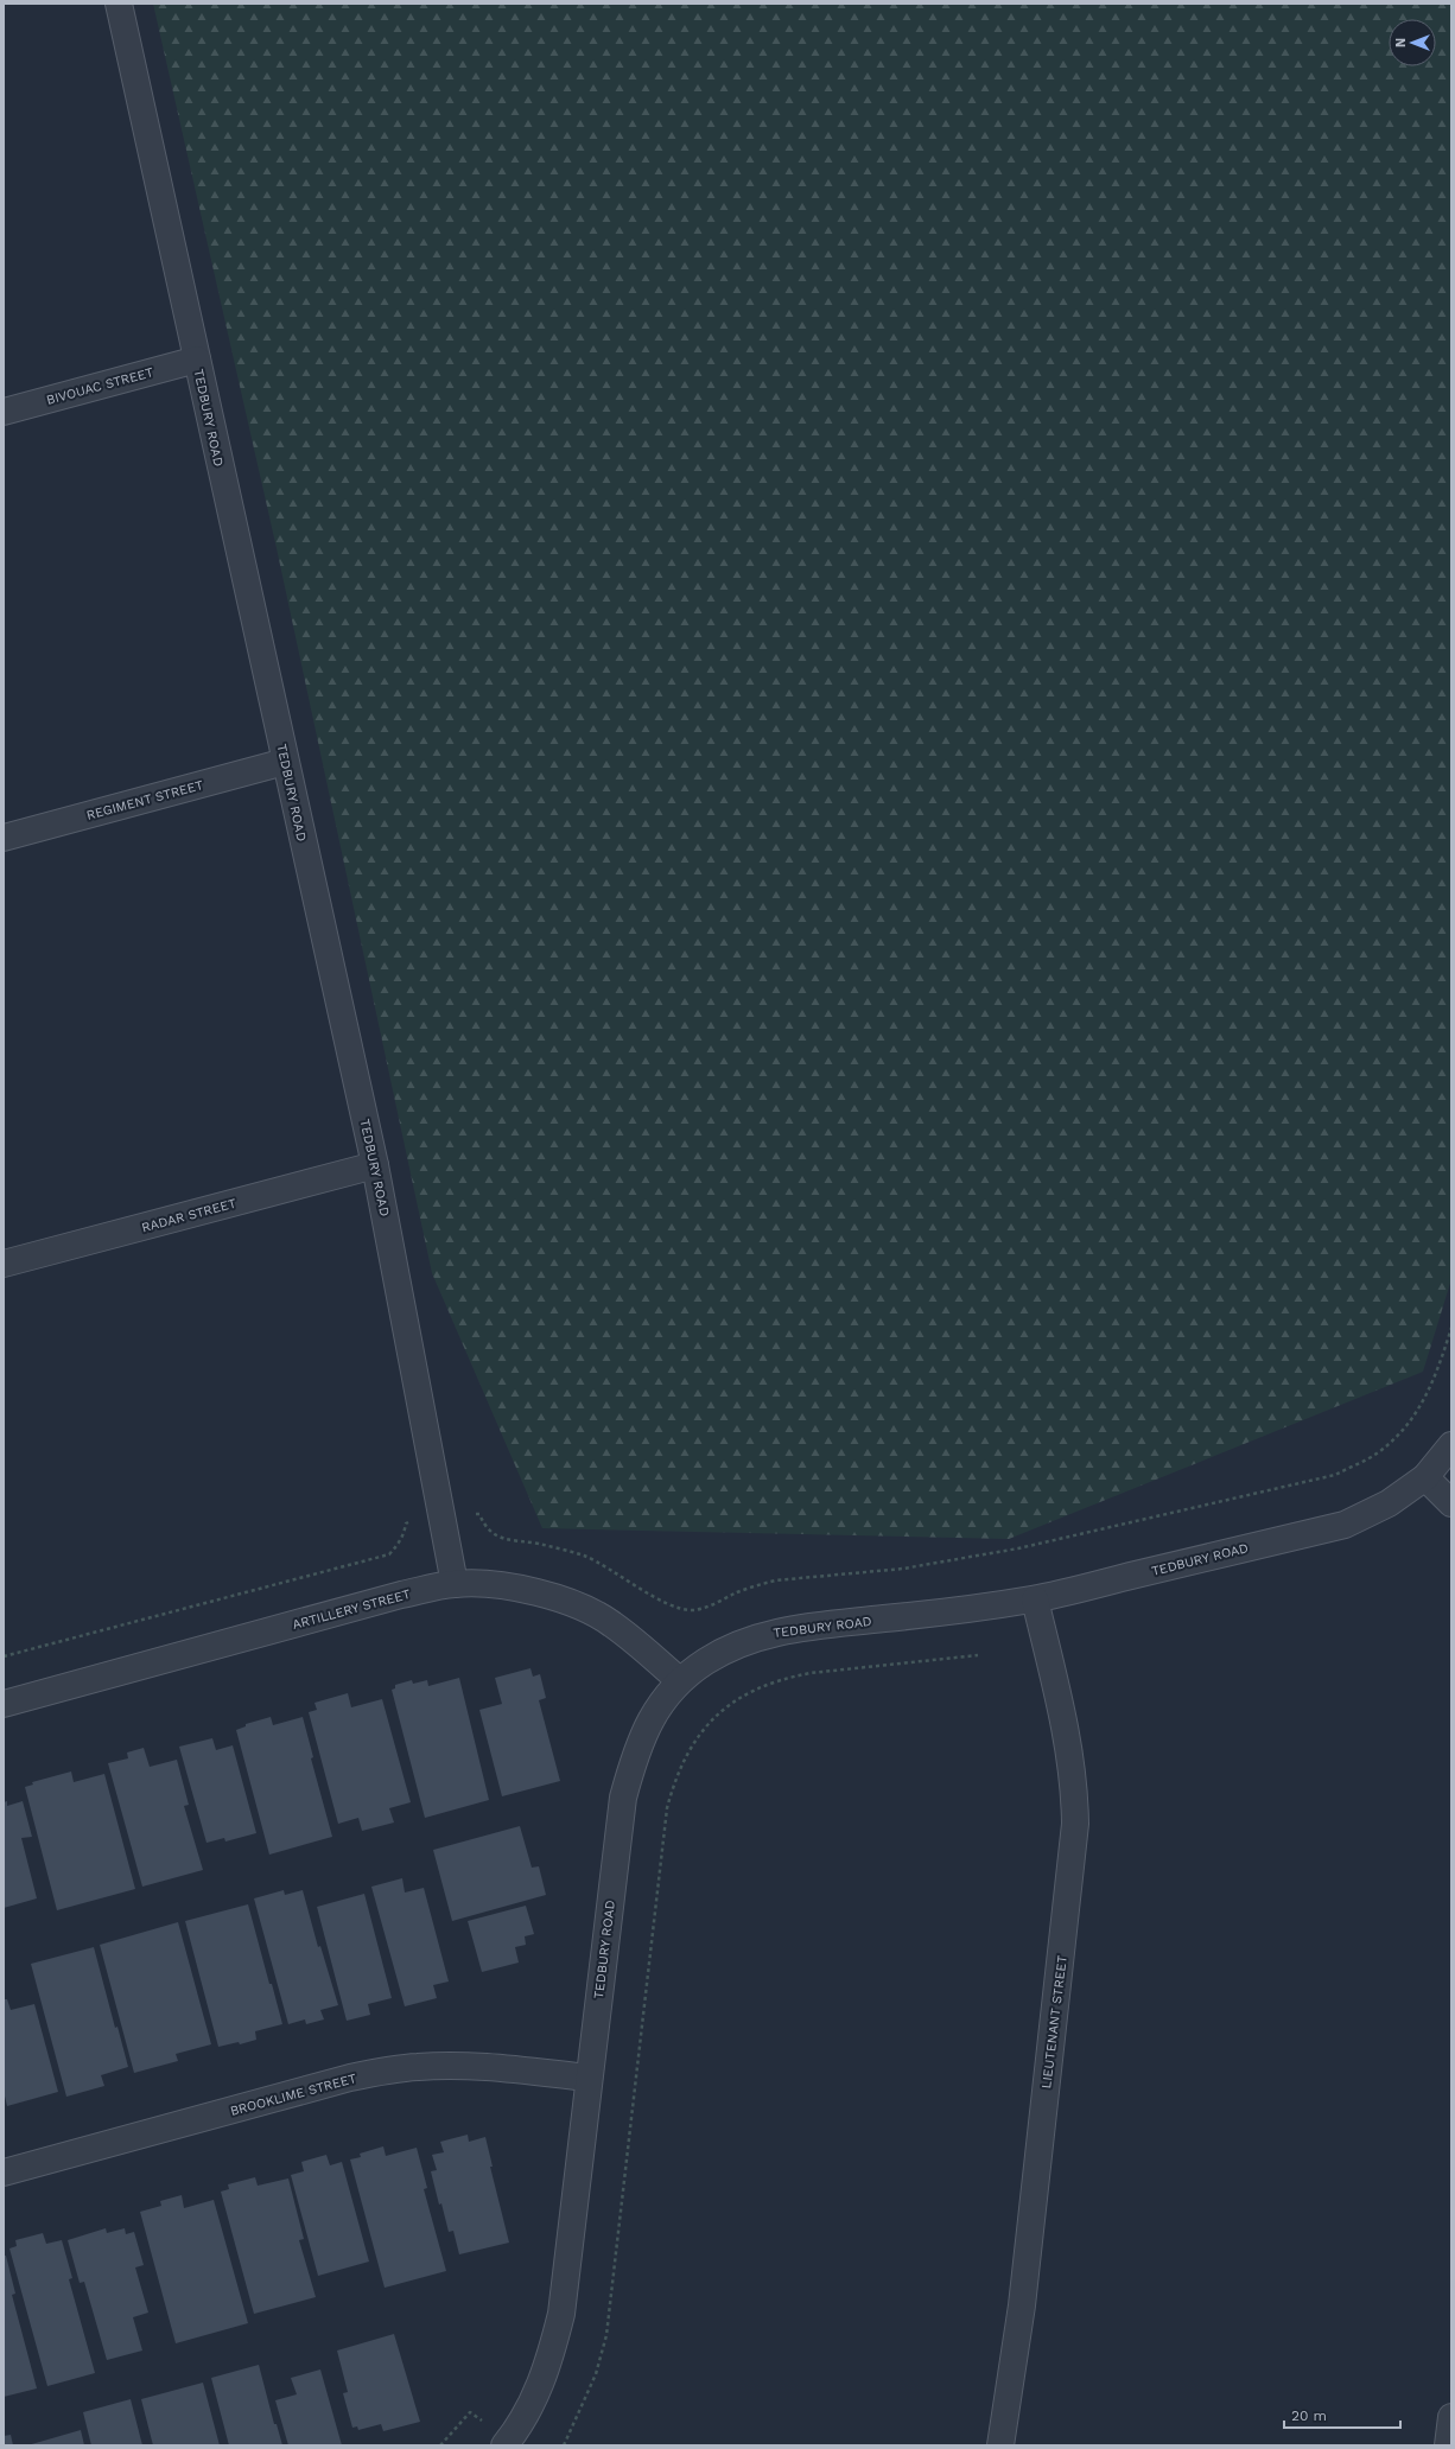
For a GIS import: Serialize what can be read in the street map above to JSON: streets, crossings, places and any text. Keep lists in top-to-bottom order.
{
  "streets": {
    "street": [
      "BIVOUAC STREET",
      "TEDBURY ROAD",
      "REGIMENT STREET",
      "RADAR STREET",
      "ARTILLERY STREET",
      "LIEUTENANT STREET",
      "BROOKLIME STREET"
    ]
  },
  "crossings": [
    ["BIVOUAC STREET", "TEDBURY ROAD"],
    ["TEDBURY ROAD", "REGIMENT STREET"],
    ["TEDBURY ROAD", "RADAR STREET"],
    ["TEDBURY ROAD", "ARTILLERY STREET"],
    ["TEDBURY ROAD", "LIEUTENANT STREET"],
    ["TEDBURY ROAD", "BROOKLIME STREET"]
  ],
  "scale_bar": "20 m",
  "north": "left"
}
